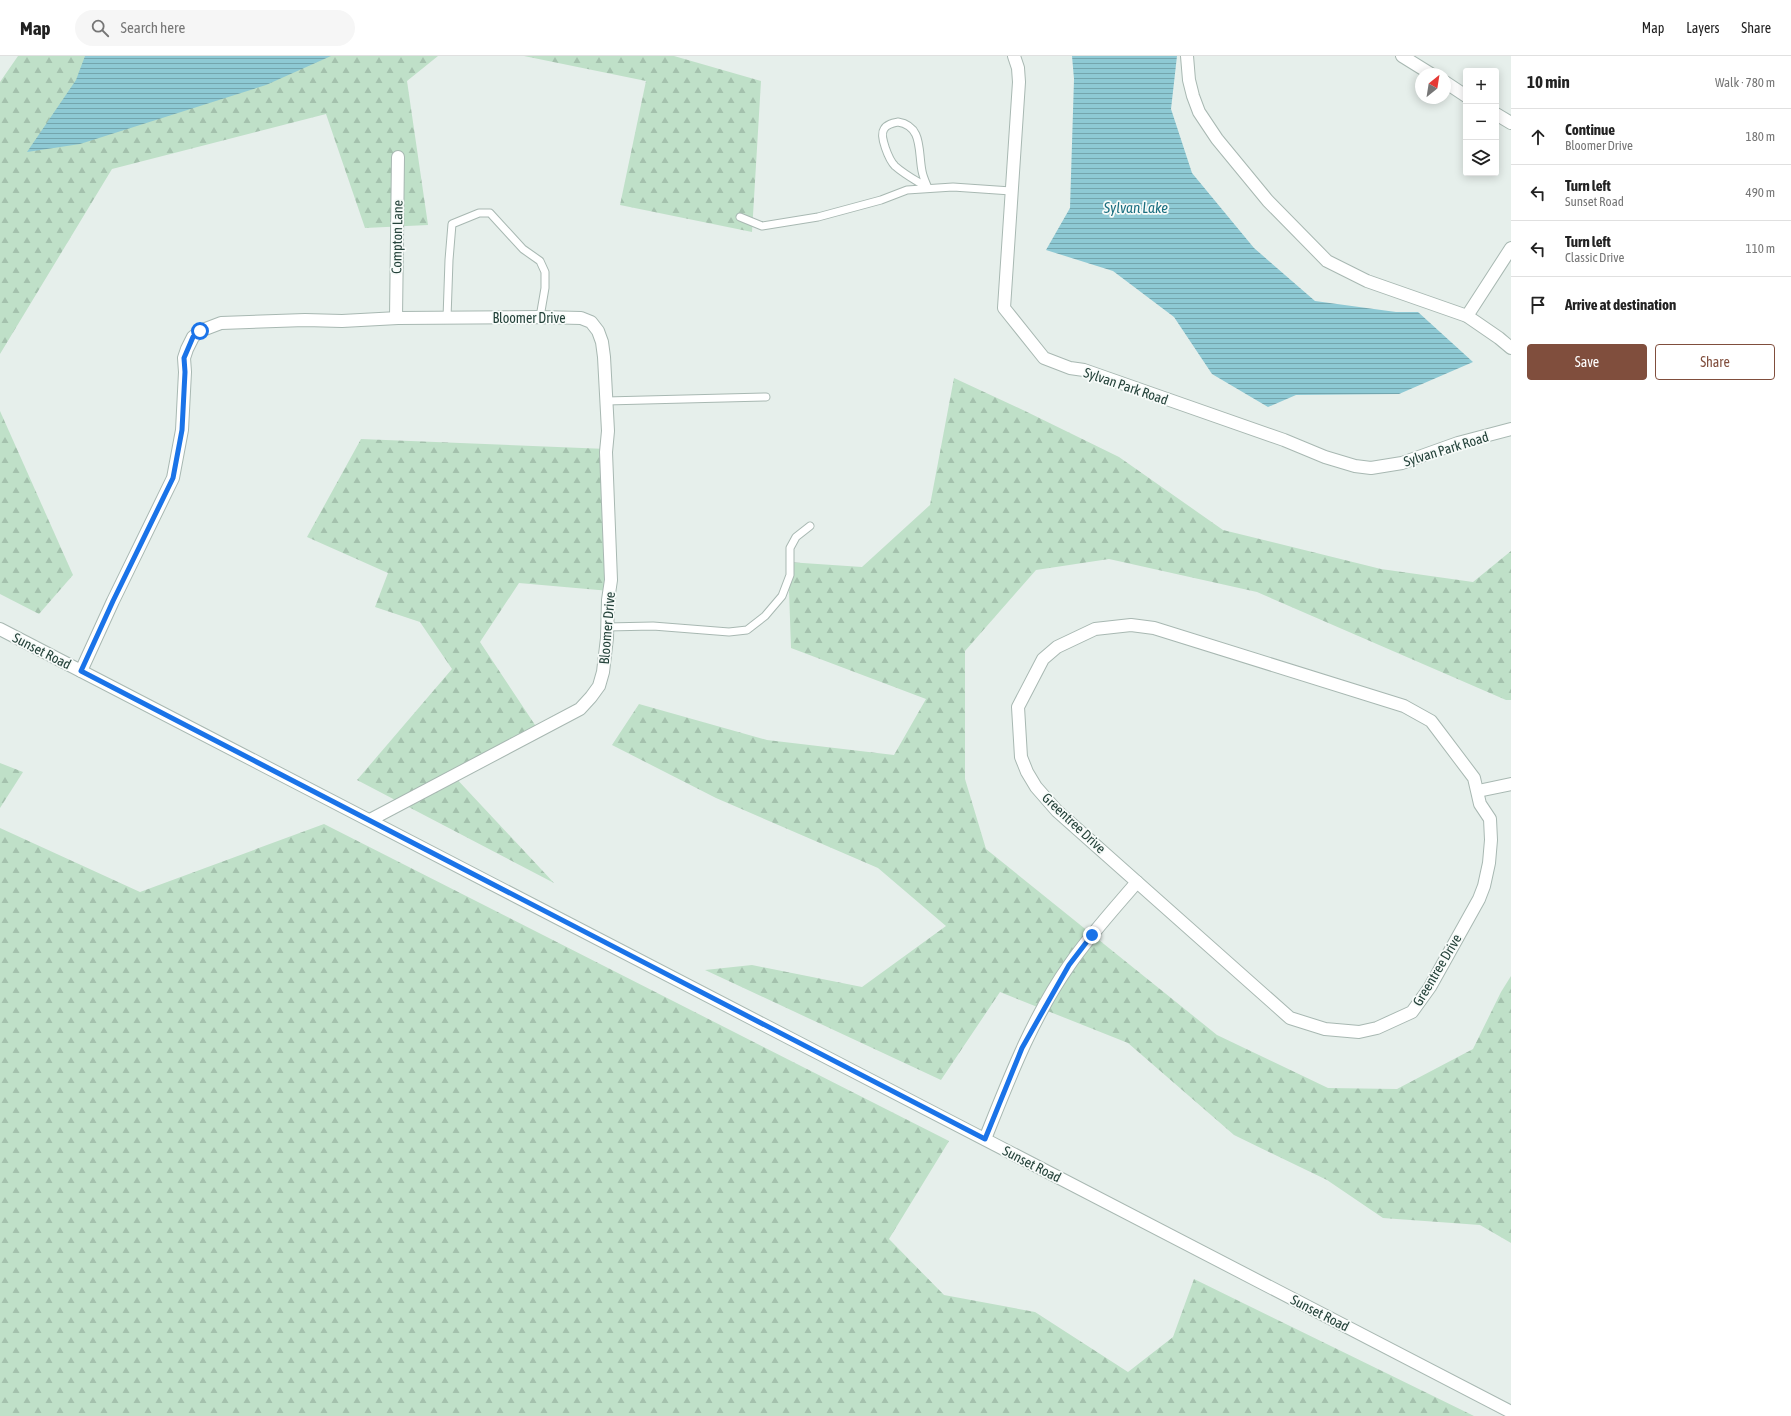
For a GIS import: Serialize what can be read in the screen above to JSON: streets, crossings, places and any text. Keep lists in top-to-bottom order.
{
  "streets": {
    "street": [
      "Compton Lane",
      "Bloomer Drive",
      "Sylvan Park Road",
      "Sunset Road",
      "Greentree Drive"
    ]
  },
  "crossings": [
    ["Compton Lane", "Bloomer Drive"],
    ["Bloomer Drive", "Sunset Road"]
  ],
  "water": ["Sylvan Lake"],
  "north": "top right",
  "page": {
    "header": "Map",
    "search": "Search here",
    "nav": ["Map", "Layers", "Share"],
    "heading": ["10 min", "Walk · 780 m"],
    "map_buttons": ["+", "−"],
    "list": [
      ["Continue", "Bloomer Drive", "180 m"],
      ["Turn left", "Sunset Road", "490 m"],
      ["Turn left", "Classic Drive", "110 m"],
      "Arrive at destination"
    ],
    "buttons": ["Save", "Share"]
  }
}
